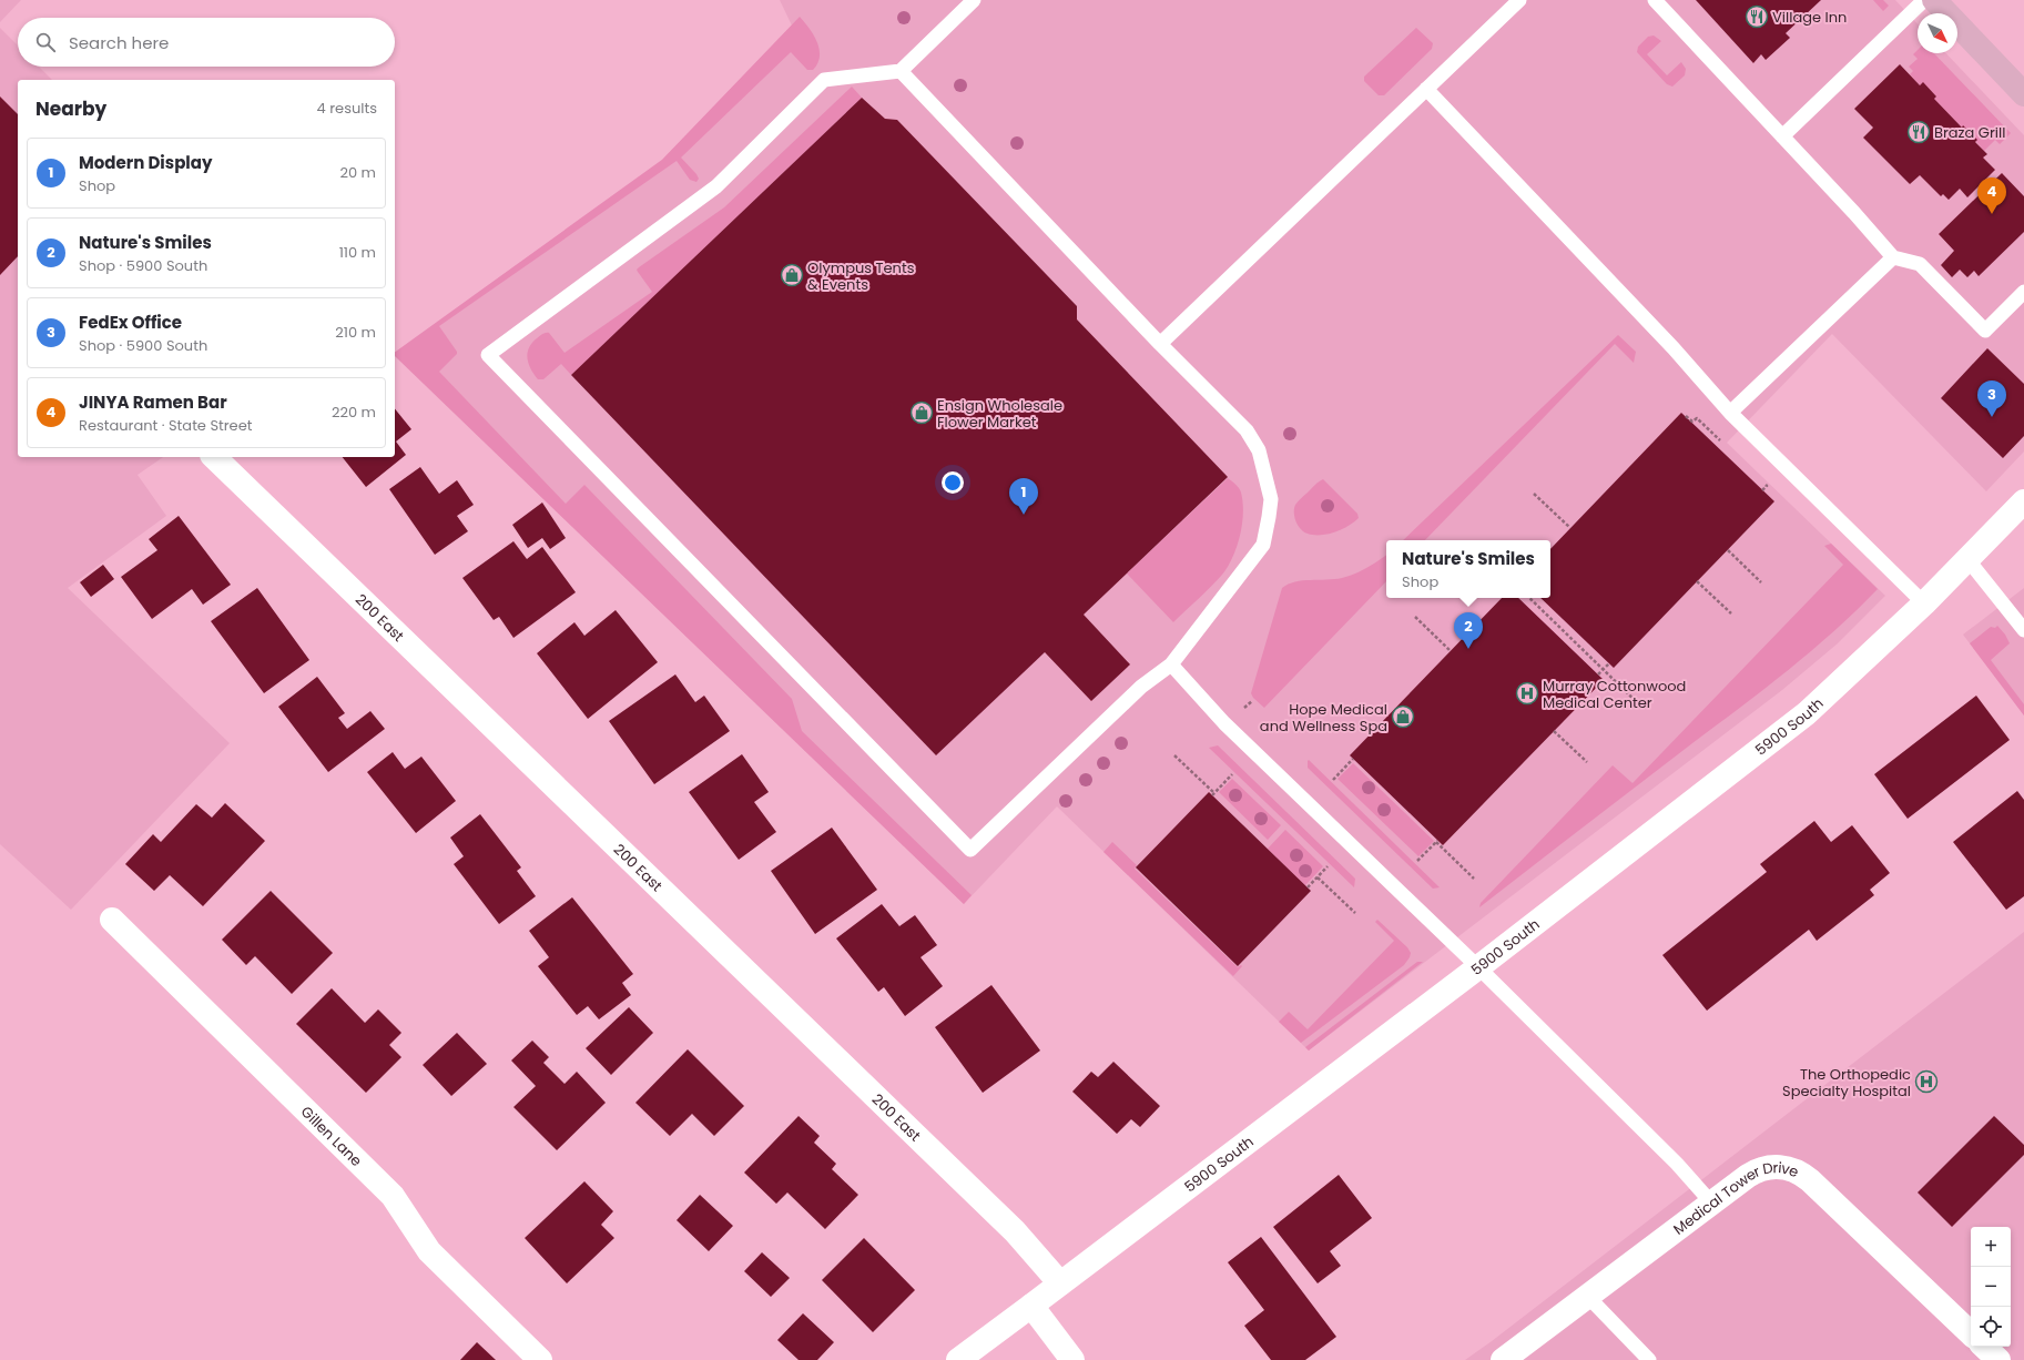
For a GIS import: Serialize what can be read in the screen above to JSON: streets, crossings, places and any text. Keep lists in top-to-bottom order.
{
  "streets": {
    "street": [
      "200 East",
      "5900 South",
      "Gillen Lane",
      "Medical Tower Drive"
    ]
  },
  "crossings": [
    ["200 East", "5900 South"]
  ],
  "places": {
    "restaurant": ["Village Inn", "Braza Grill"],
    "shop": ["Olympus Tents & Events", "Ensign Wholesale Flower Market", "Hope Medical and Wellness Spa"],
    "hospital": ["Murray Cottonwood Medical Center", "The Orthopedic Specialty Hospital"]
  },
  "north": "bottom right",
  "page": {
    "search": "Search here",
    "heading": ["Nearby", "4 results"],
    "list": [
      {
        "mark": "1",
        "name": "Modern Display",
        "note": "Shop",
        "value": "20 m"
      },
      {
        "mark": "2",
        "name": "Nature's Smiles",
        "note": "Shop · 5900 South",
        "value": "110 m"
      },
      {
        "mark": "3",
        "name": "FedEx Office",
        "note": "Shop · 5900 South",
        "value": "210 m"
      },
      {
        "mark": "4",
        "name": "JINYA Ramen Bar",
        "note": "Restaurant · State Street",
        "value": "220 m"
      }
    ],
    "pins": [
      "4",
      "3",
      "1",
      "2"
    ],
    "popup": ["Nature's Smiles", "Shop"],
    "map_buttons": ["+", "−"]
  }
}
